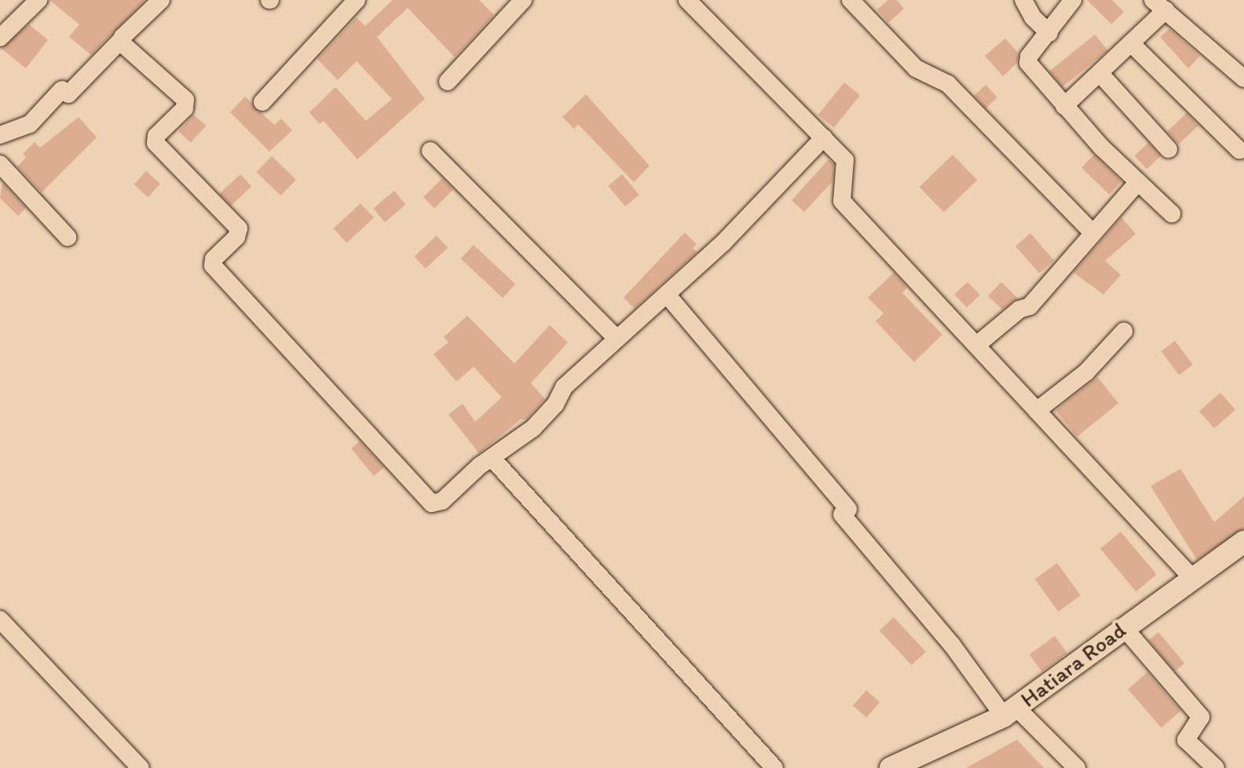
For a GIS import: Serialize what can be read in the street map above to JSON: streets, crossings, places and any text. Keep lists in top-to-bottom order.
{
  "streets": {
    "street": ["Hatiara Road"]
  }
}
